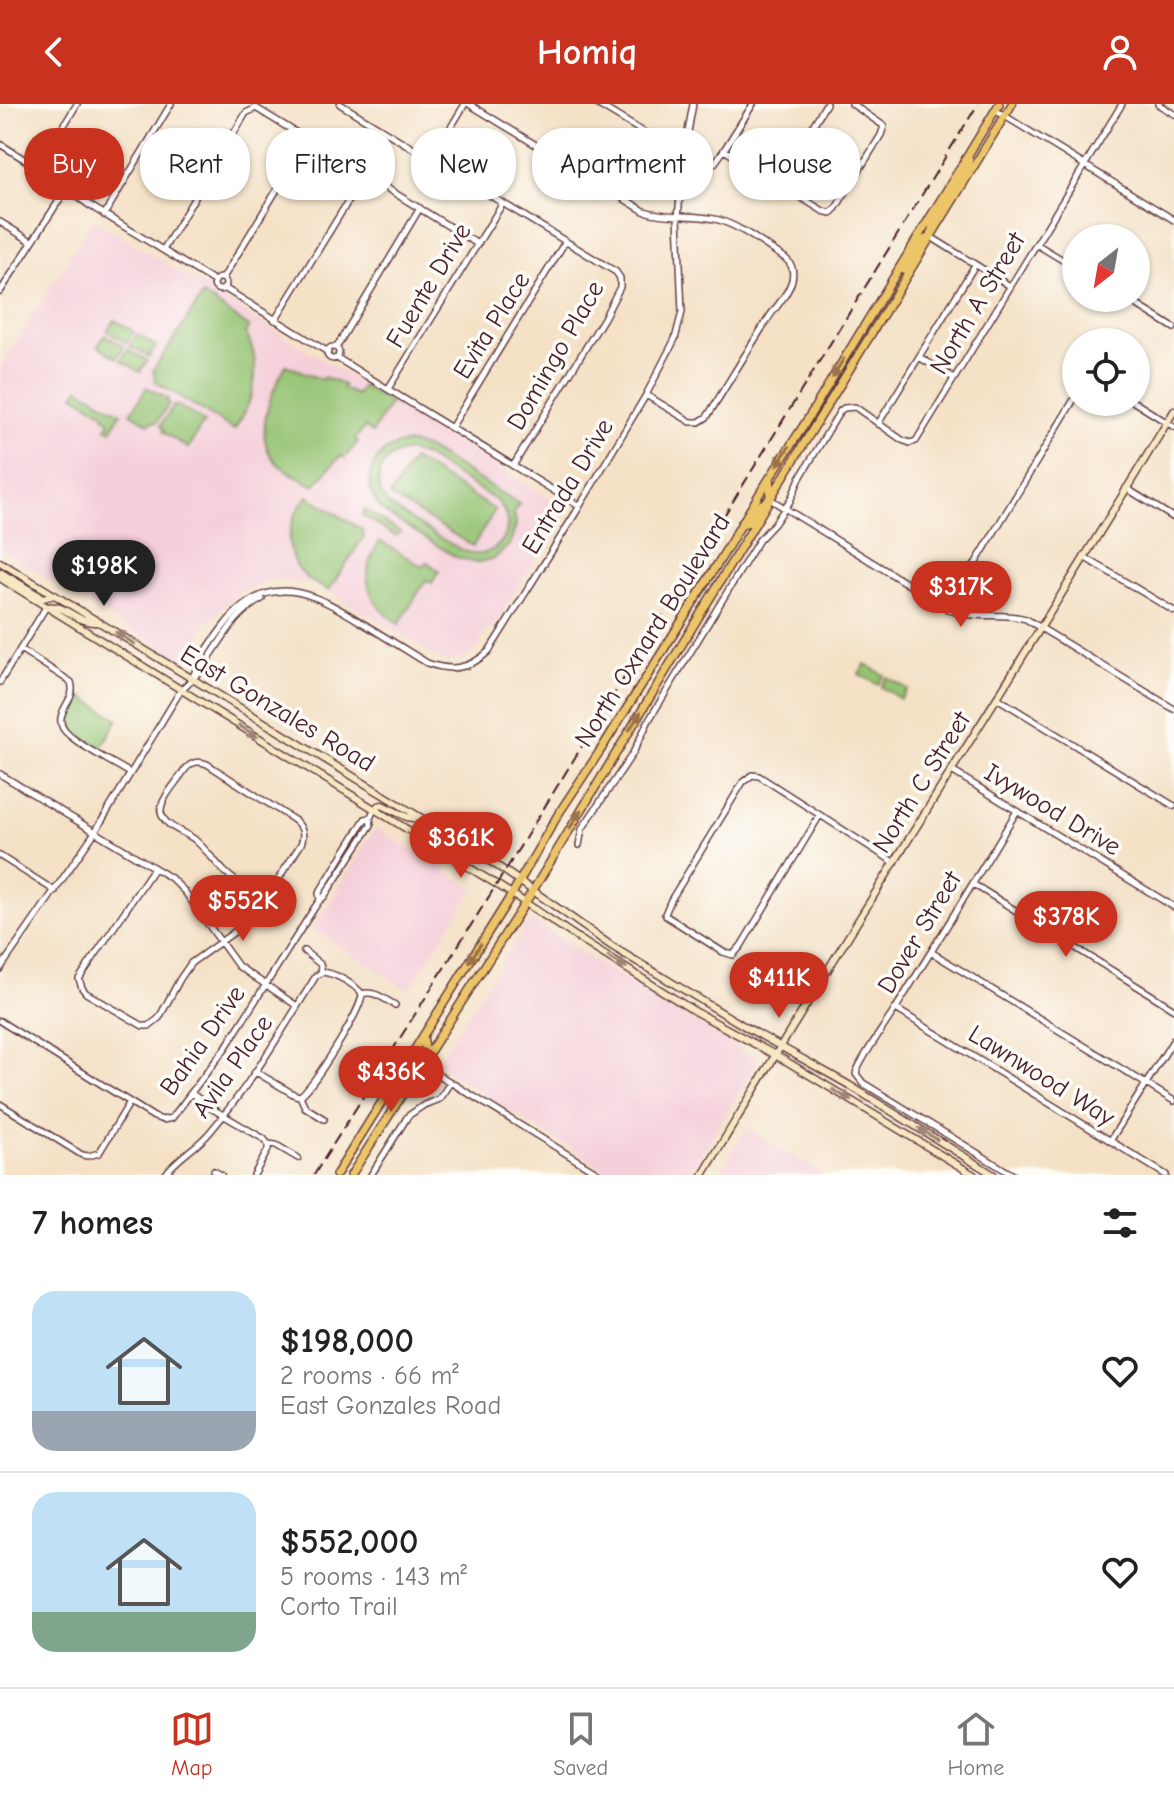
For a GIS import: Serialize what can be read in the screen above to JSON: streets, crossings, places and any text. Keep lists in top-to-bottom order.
{
  "streets": {
    "main road": ["North Oxnard Boulevard", "East Gonzales Road", "North C Street"],
    "street": [
      "Fuente Drive",
      "North A Street",
      "Evita Place",
      "Domingo Place",
      "Entrada Drive",
      "Ivywood Drive",
      "Dover Street",
      "Bahia Drive",
      "Avila Place",
      "Lawnwood Way"
    ]
  },
  "crossings": [
    ["Fuente Drive", "Domingo Place"],
    ["Evita Place", "Domingo Place"],
    ["Entrada Drive", "East Gonzales Road"],
    ["North Oxnard Boulevard", "East Gonzales Road"],
    ["East Gonzales Road", "North C Street"],
    ["East Gonzales Road", "Bahia Drive"],
    ["North C Street", "Ivywood Drive"],
    ["Ivywood Drive", "Dover Street"],
    ["Dover Street", "Lawnwood Way"]
  ],
  "north": "bottom left",
  "page": {
    "header": "Homiq",
    "chip": [
      "Buy",
      "Rent",
      "Filters",
      "New",
      "Apartment",
      "House"
    ],
    "price": [
      "$198K",
      "$317K",
      "$361K",
      "$552K",
      "$378K",
      "$411K",
      "$436K"
    ],
    "heading": "7 homes",
    "list": [
      {
        "name": "$198,000",
        "note": "2 rooms · 66 m² · East Gonzales Road"
      },
      {
        "name": "$552,000",
        "note": "5 rooms · 143 m² · Corto Trail"
      }
    ],
    "tabs": ["Map", "Saved", "Home"]
  }
}
